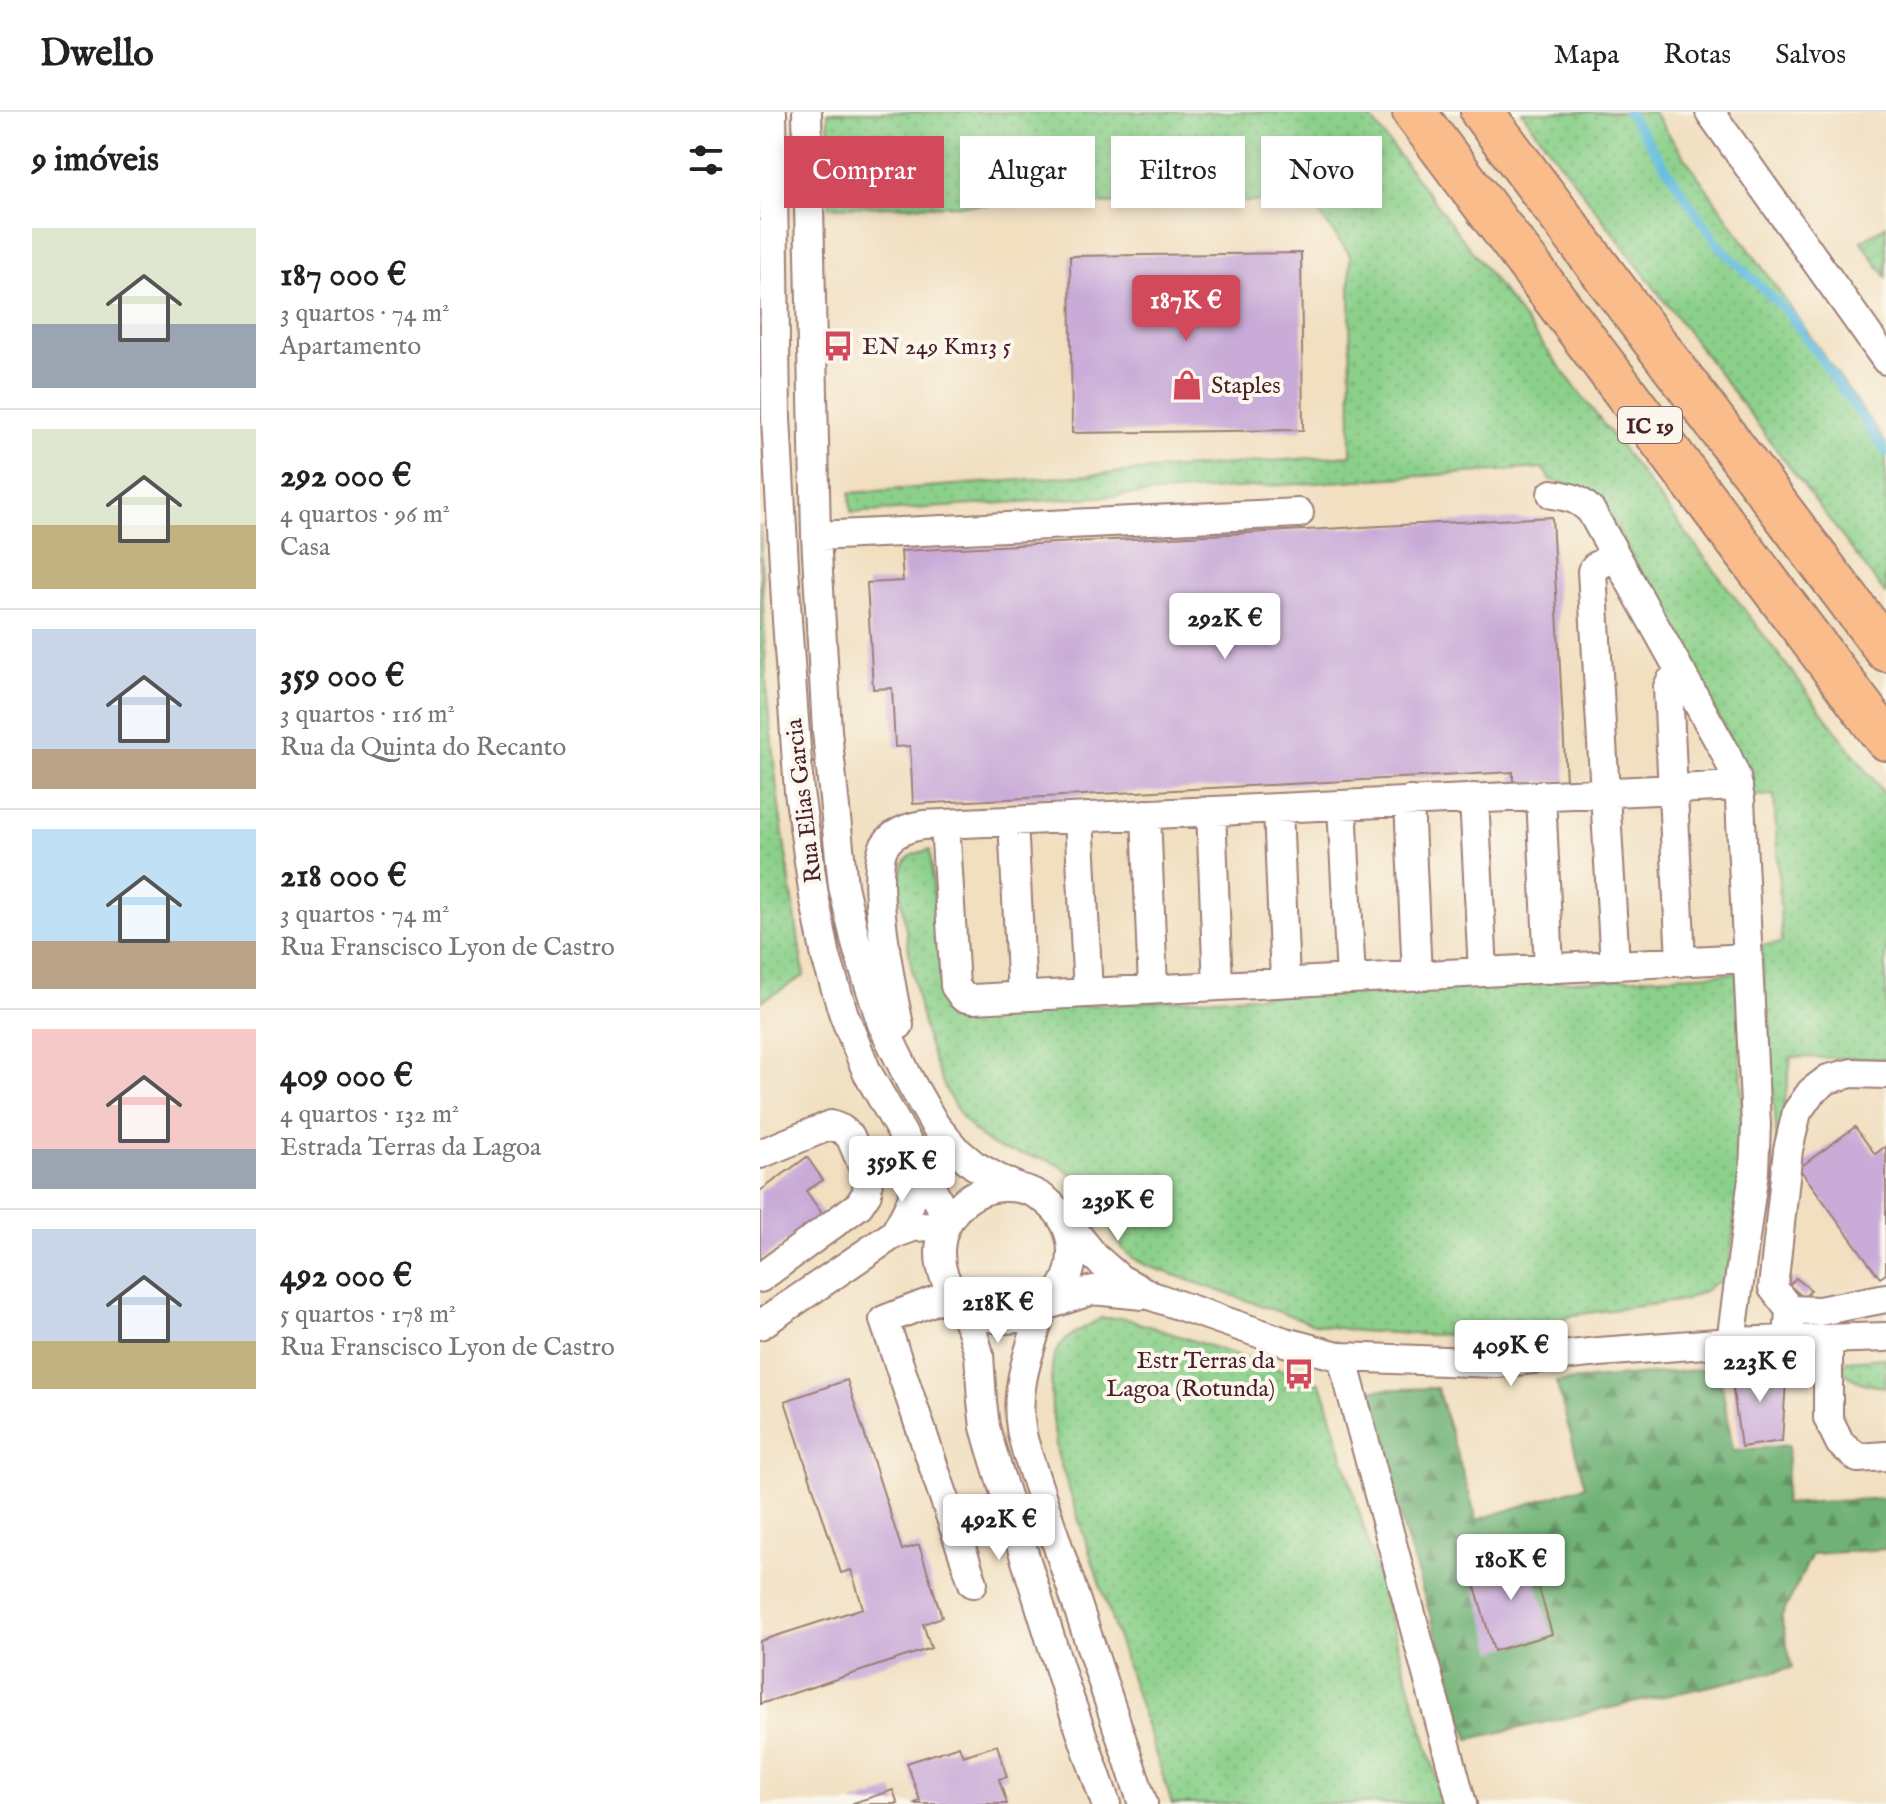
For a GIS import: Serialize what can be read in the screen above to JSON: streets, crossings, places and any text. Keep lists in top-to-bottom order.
{
  "streets": {
    "highway": ["IC 19"],
    "street": ["Rua Elias Garcia"]
  },
  "places": {
    "bus stop": ["EN 249 Km13 5", "Estr Terras da Lagoa (Rotunda)"],
    "shop": ["Staples"]
  },
  "page": {
    "header": "Dwello",
    "nav": ["Mapa", "Rotas", "Salvos"],
    "heading": "9 imóveis",
    "chip": [
      "Comprar",
      "Alugar",
      "Filtros",
      "Novo"
    ],
    "list": [
      {
        "name": "187 000 €",
        "note": "3 quartos · 74 m² · Apartamento"
      },
      {
        "name": "292 000 €",
        "note": "4 quartos · 96 m² · Casa"
      },
      {
        "name": "359 000 €",
        "note": "3 quartos · 116 m² · Rua da Quinta do Recanto"
      },
      {
        "name": "218 000 €",
        "note": "3 quartos · 74 m² · Rua Franscisco Lyon de Castro"
      },
      {
        "name": "409 000 €",
        "note": "4 quartos · 132 m² · Estrada Terras da Lagoa"
      },
      {
        "name": "492 000 €",
        "note": "5 quartos · 178 m² · Rua Franscisco Lyon de Castro"
      }
    ],
    "price": [
      "187K €",
      "292K €",
      "359K €",
      "239K €",
      "218K €",
      "409K €",
      "223K €",
      "492K €",
      "180K €"
    ]
  }
}
